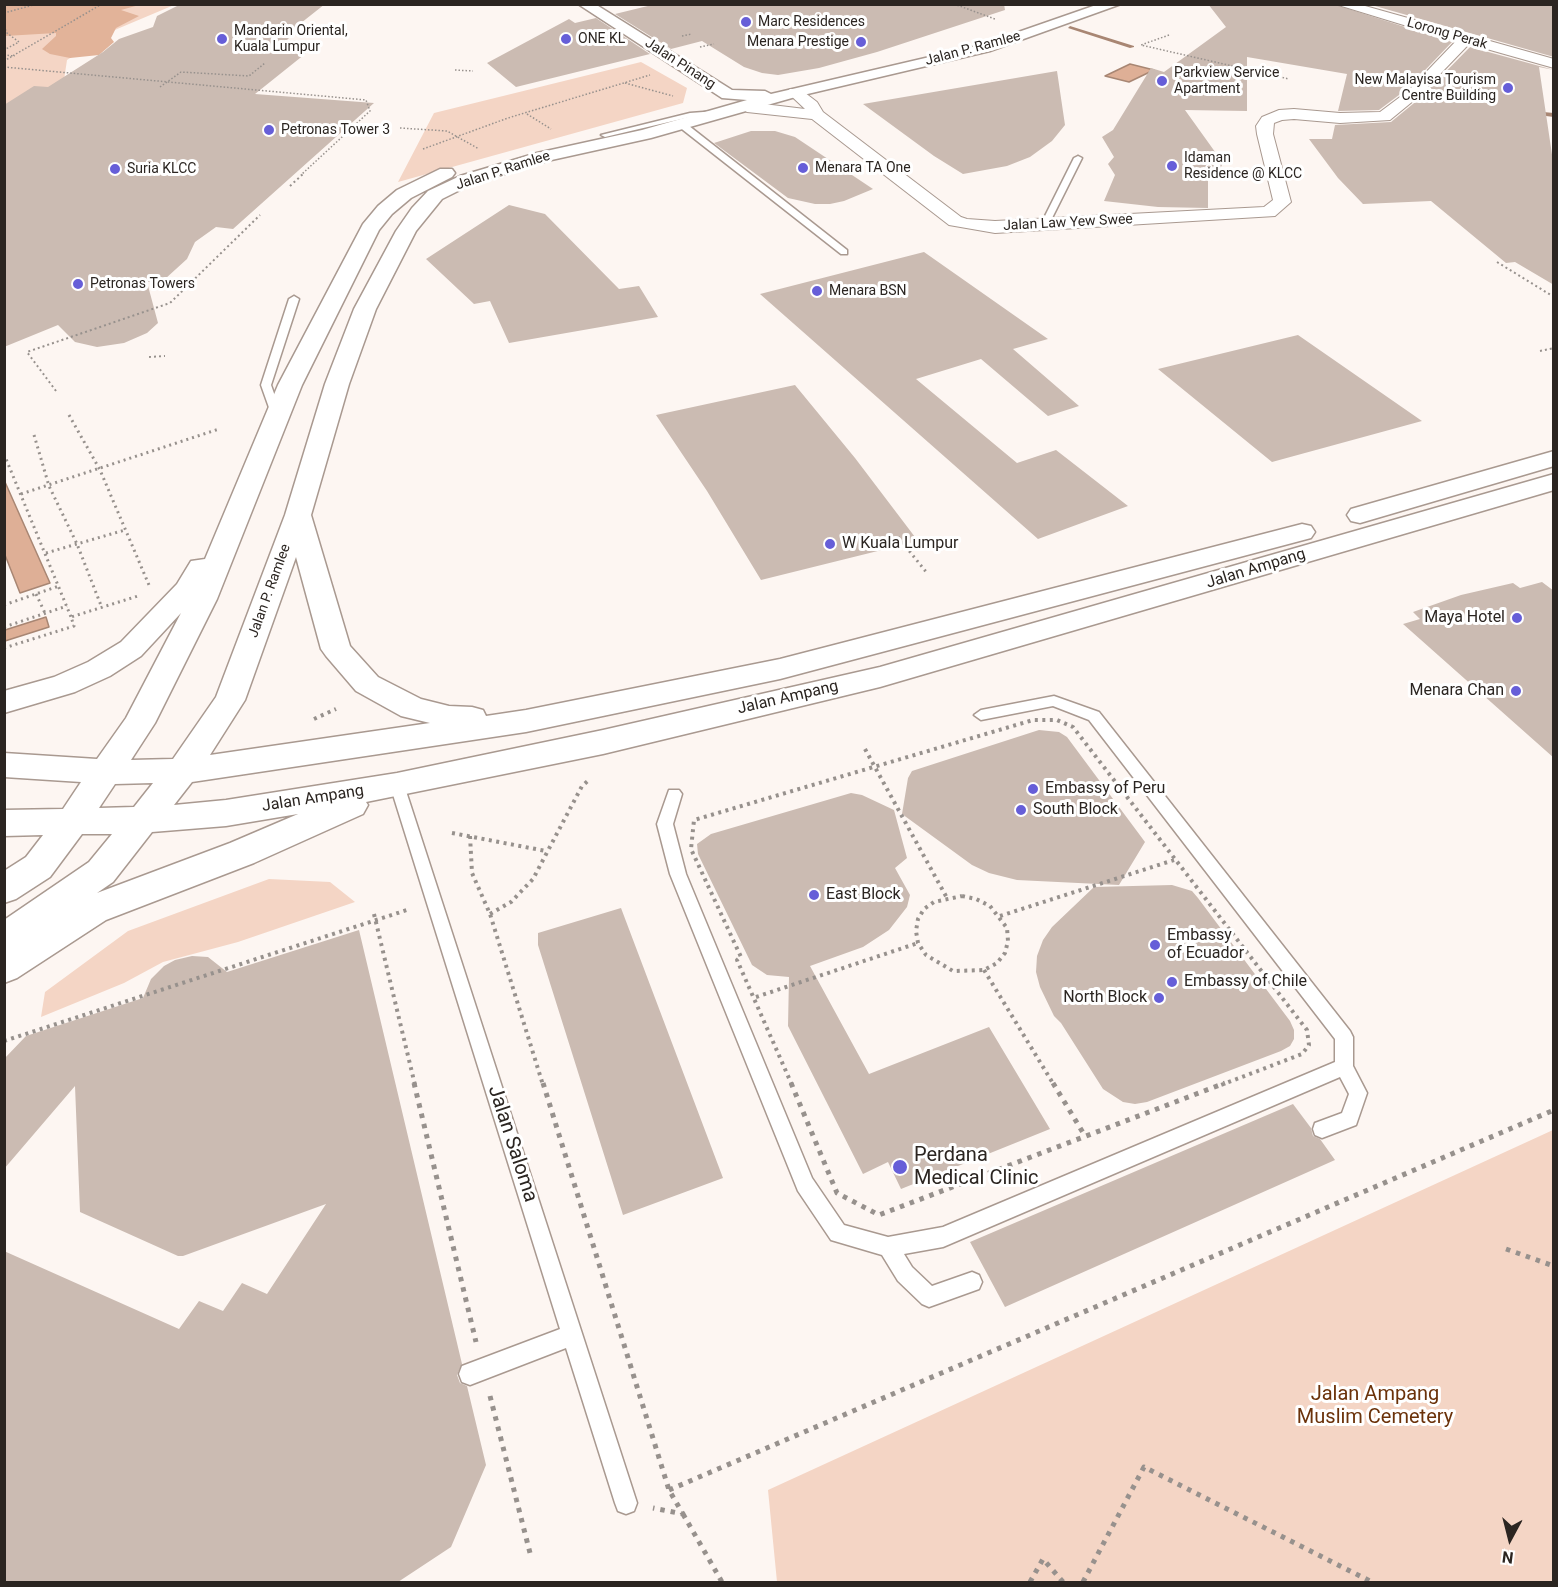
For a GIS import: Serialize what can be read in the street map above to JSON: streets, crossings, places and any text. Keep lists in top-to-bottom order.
{
  "streets": {
    "street": [
      "Lorong Perak",
      "Jalan P. Ramlee",
      "Jalan Pinang",
      "Jalan Law Yew Swee",
      "Jalan Ampang"
    ],
    "lane": ["Jalan Saloma"]
  },
  "crossings": [
    ["Lorong Perak", "Jalan Law Yew Swee"],
    ["Jalan P. Ramlee", "Jalan Pinang"],
    ["Jalan P. Ramlee", "Jalan Law Yew Swee"],
    ["Jalan P. Ramlee", "Jalan Ampang"],
    ["Jalan Pinang", "Jalan Law Yew Swee"],
    ["Jalan Ampang", "Jalan Saloma"]
  ],
  "parks": ["Jalan Ampang Muslim Cemetery"],
  "places": [
    "Marc Residences",
    "Mandarin Oriental, Kuala Lumpur",
    "ONE KL",
    "Menara Prestige",
    "Parkview Service Apartment",
    "New Malayisa Tourism Centre Building",
    "Petronas Tower 3",
    "Idaman Residence @ KLCC",
    "Menara TA One",
    "Suria KLCC",
    "Petronas Towers",
    "Menara BSN",
    "W Kuala Lumpur",
    "Maya Hotel",
    "Menara Chan",
    "Embassy of Peru",
    "South Block",
    "East Block",
    "Embassy of Ecuador",
    "Embassy of Chile",
    "North Block",
    "Perdana Medical Clinic"
  ],
  "north": "bottom"
}
